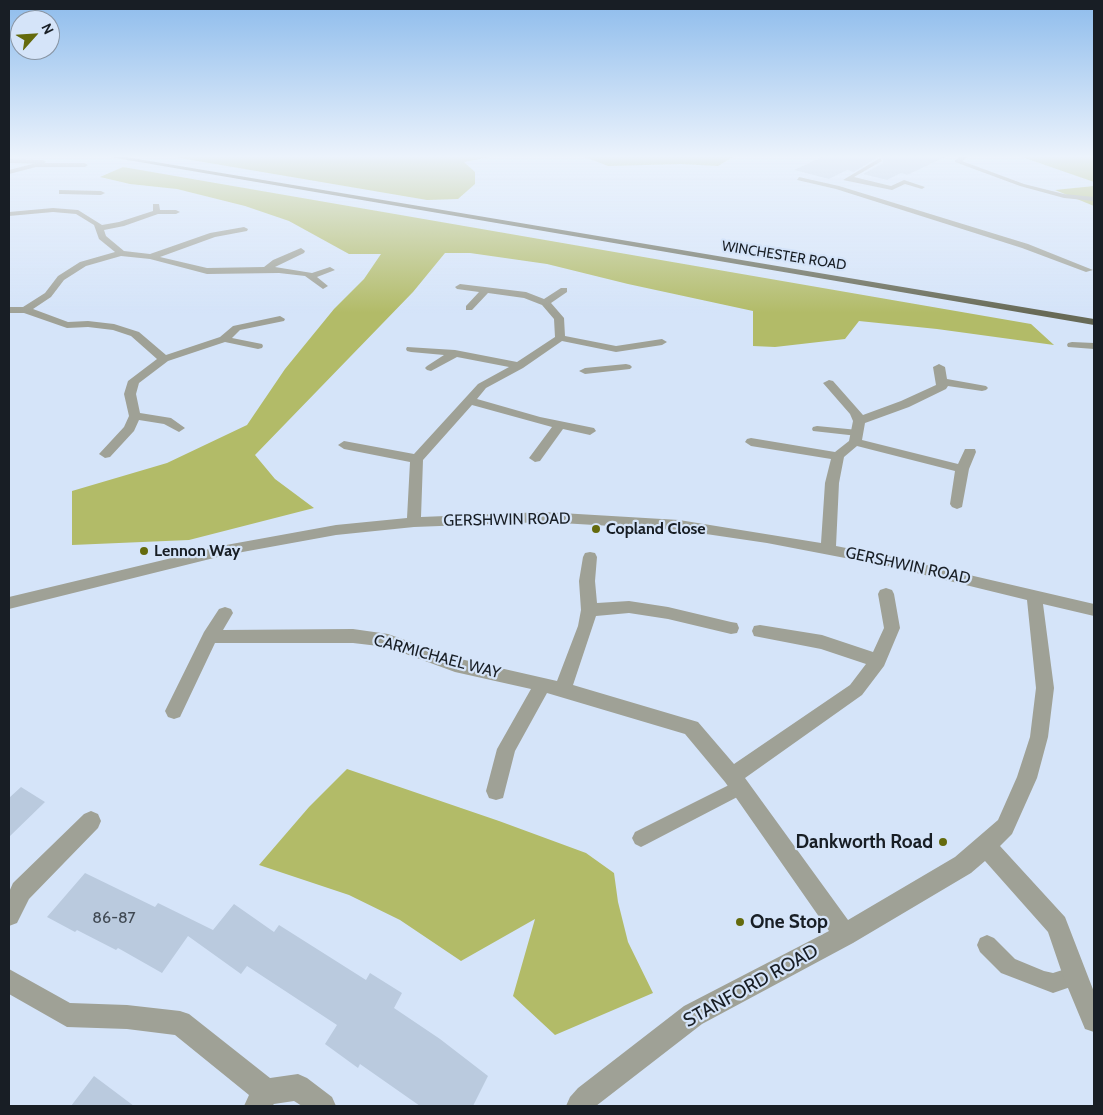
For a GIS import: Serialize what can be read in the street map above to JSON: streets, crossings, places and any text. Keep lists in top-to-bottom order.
{
  "streets": {
    "main road": ["WINCHESTER ROAD"],
    "street": ["GERSHWIN ROAD", "CARMICHAEL WAY", "STANFORD ROAD"]
  },
  "crossings": [
    ["GERSHWIN ROAD", "STANFORD ROAD"],
    ["CARMICHAEL WAY", "STANFORD ROAD"]
  ],
  "places": [
    "Copland Close",
    "Lennon Way",
    "Dankworth Road",
    "One Stop"
  ],
  "house_numbers": ["86-87"],
  "north": "top right"
}
